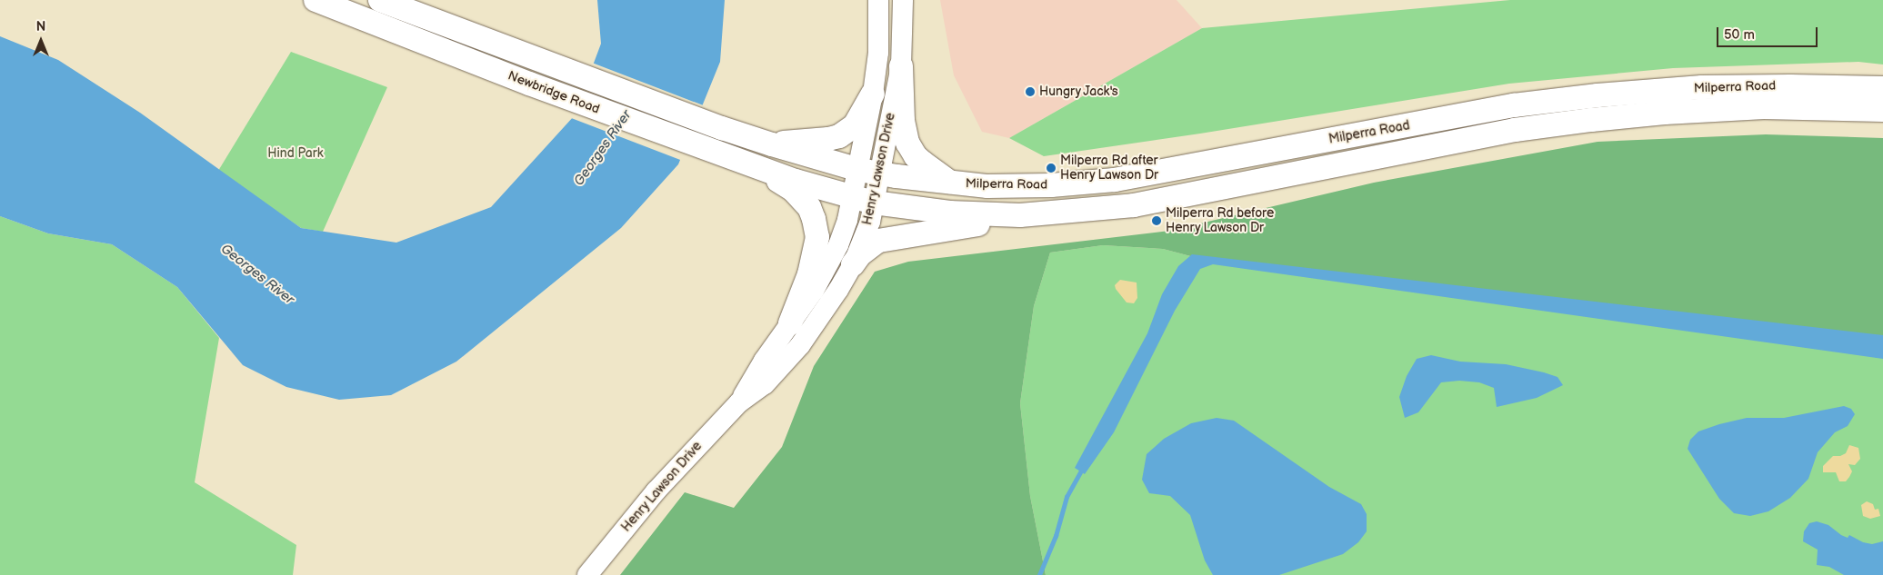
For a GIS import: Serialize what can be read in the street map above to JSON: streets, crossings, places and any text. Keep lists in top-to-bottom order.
{
  "streets": {
    "highway": ["Milperra Road", "Newbridge Road"],
    "main road": ["Henry Lawson Drive"]
  },
  "crossings": [
    ["Milperra Road", "Newbridge Road"],
    ["Milperra Road", "Henry Lawson Drive"],
    ["Newbridge Road", "Henry Lawson Drive"]
  ],
  "water": ["Georges River"],
  "parks": ["Hind Park"],
  "places": ["Hungry Jack's", "Milperra Rd after Henry Lawson Dr", "Milperra Rd before Henry Lawson Dr"],
  "scale_bar": "50 m",
  "north": "top"
}
